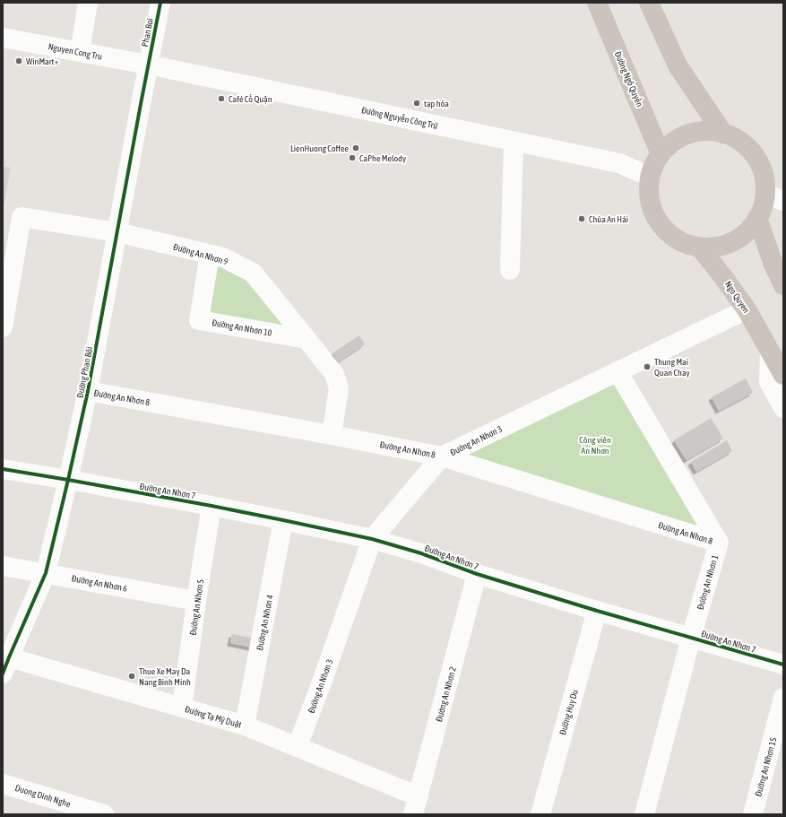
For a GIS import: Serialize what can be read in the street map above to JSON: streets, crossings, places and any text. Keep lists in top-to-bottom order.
{
  "streets": {
    "highway": ["Đường Ngô Quyền", "Ngo Quyen"],
    "street": [
      "Phan Boi",
      "Nguyen Cong Tru",
      "Đường Nguyễn Công Trứ",
      "Đường An Nhơn 9",
      "Đường An Nhơn 10",
      "Đường Phan Bôi",
      "Đường An Nhơn 8",
      "Đường An Nhơn 3",
      "Đường An Nhơn 7",
      "Đường An Nhơn 1",
      "Đường An Nhơn 6",
      "Đường An Nhơn 5",
      "Đường An Nhơn 4",
      "Đường An Nhơn 2",
      "Đường Huy Du",
      "Đường Tạ Mỹ Duật",
      "Đường An Nhơn 15",
      "Duong Dinh Nghe"
    ]
  },
  "crossings": [
    ["Phan Boi", "Nguyen Cong Tru"],
    ["Phan Boi", "Đường Nguyễn Công Trứ"],
    ["Phan Boi", "Đường Phan Bôi"],
    ["Nguyen Cong Tru", "Đường Nguyễn Công Trứ"],
    ["Nguyen Cong Tru", "Đường Phan Bôi"],
    ["Đường Ngô Quyền", "Đường Nguyễn Công Trứ"],
    ["Đường Ngô Quyền", "Ngo Quyen"],
    ["Đường Nguyễn Công Trứ", "Ngo Quyen"],
    ["Đường Nguyễn Công Trứ", "Đường Phan Bôi"],
    ["Đường An Nhơn 9", "Đường An Nhơn 10"],
    ["Đường An Nhơn 9", "Đường Phan Bôi"],
    ["Đường An Nhơn 9", "Đường An Nhơn 8"],
    ["Ngo Quyen", "Đường An Nhơn 3"],
    ["Đường Phan Bôi", "Đường An Nhơn 8"],
    ["Đường Phan Bôi", "Đường An Nhơn 7"],
    ["Đường Phan Bôi", "Đường An Nhơn 6"],
    ["Đường Phan Bôi", "Đường Tạ Mỹ Duật"],
    ["Đường An Nhơn 8", "Đường An Nhơn 3"],
    ["Đường An Nhơn 8", "Đường An Nhơn 1"],
    ["Đường An Nhơn 3", "Đường An Nhơn 7"],
    ["Đường An Nhơn 3", "Đường An Nhơn 1"],
    ["Đường An Nhơn 3", "Đường Tạ Mỹ Duật"],
    ["Đường An Nhơn 7", "Đường An Nhơn 1"],
    ["Đường An Nhơn 7", "Đường An Nhơn 5"],
    ["Đường An Nhơn 7", "Đường An Nhơn 4"],
    ["Đường An Nhơn 7", "Đường An Nhơn 2"],
    ["Đường An Nhơn 7", "Đường Huy Du"],
    ["Đường An Nhơn 6", "Đường An Nhơn 5"],
    ["Đường An Nhơn 5", "Đường Tạ Mỹ Duật"],
    ["Đường An Nhơn 4", "Đường Tạ Mỹ Duật"],
    ["Đường An Nhơn 2", "Đường Tạ Mỹ Duật"]
  ],
  "parks": ["Công viên An Nhơn"],
  "places": [
    "WinMart+",
    "Café Cố Quận",
    "tạp hóa",
    "LienHuong Coffee",
    "CaPhe Melody",
    "Chùa An Hải",
    "Thung Mai Quan Chay",
    "Thue Xe May Da Nang Binh Minh"
  ]
}
